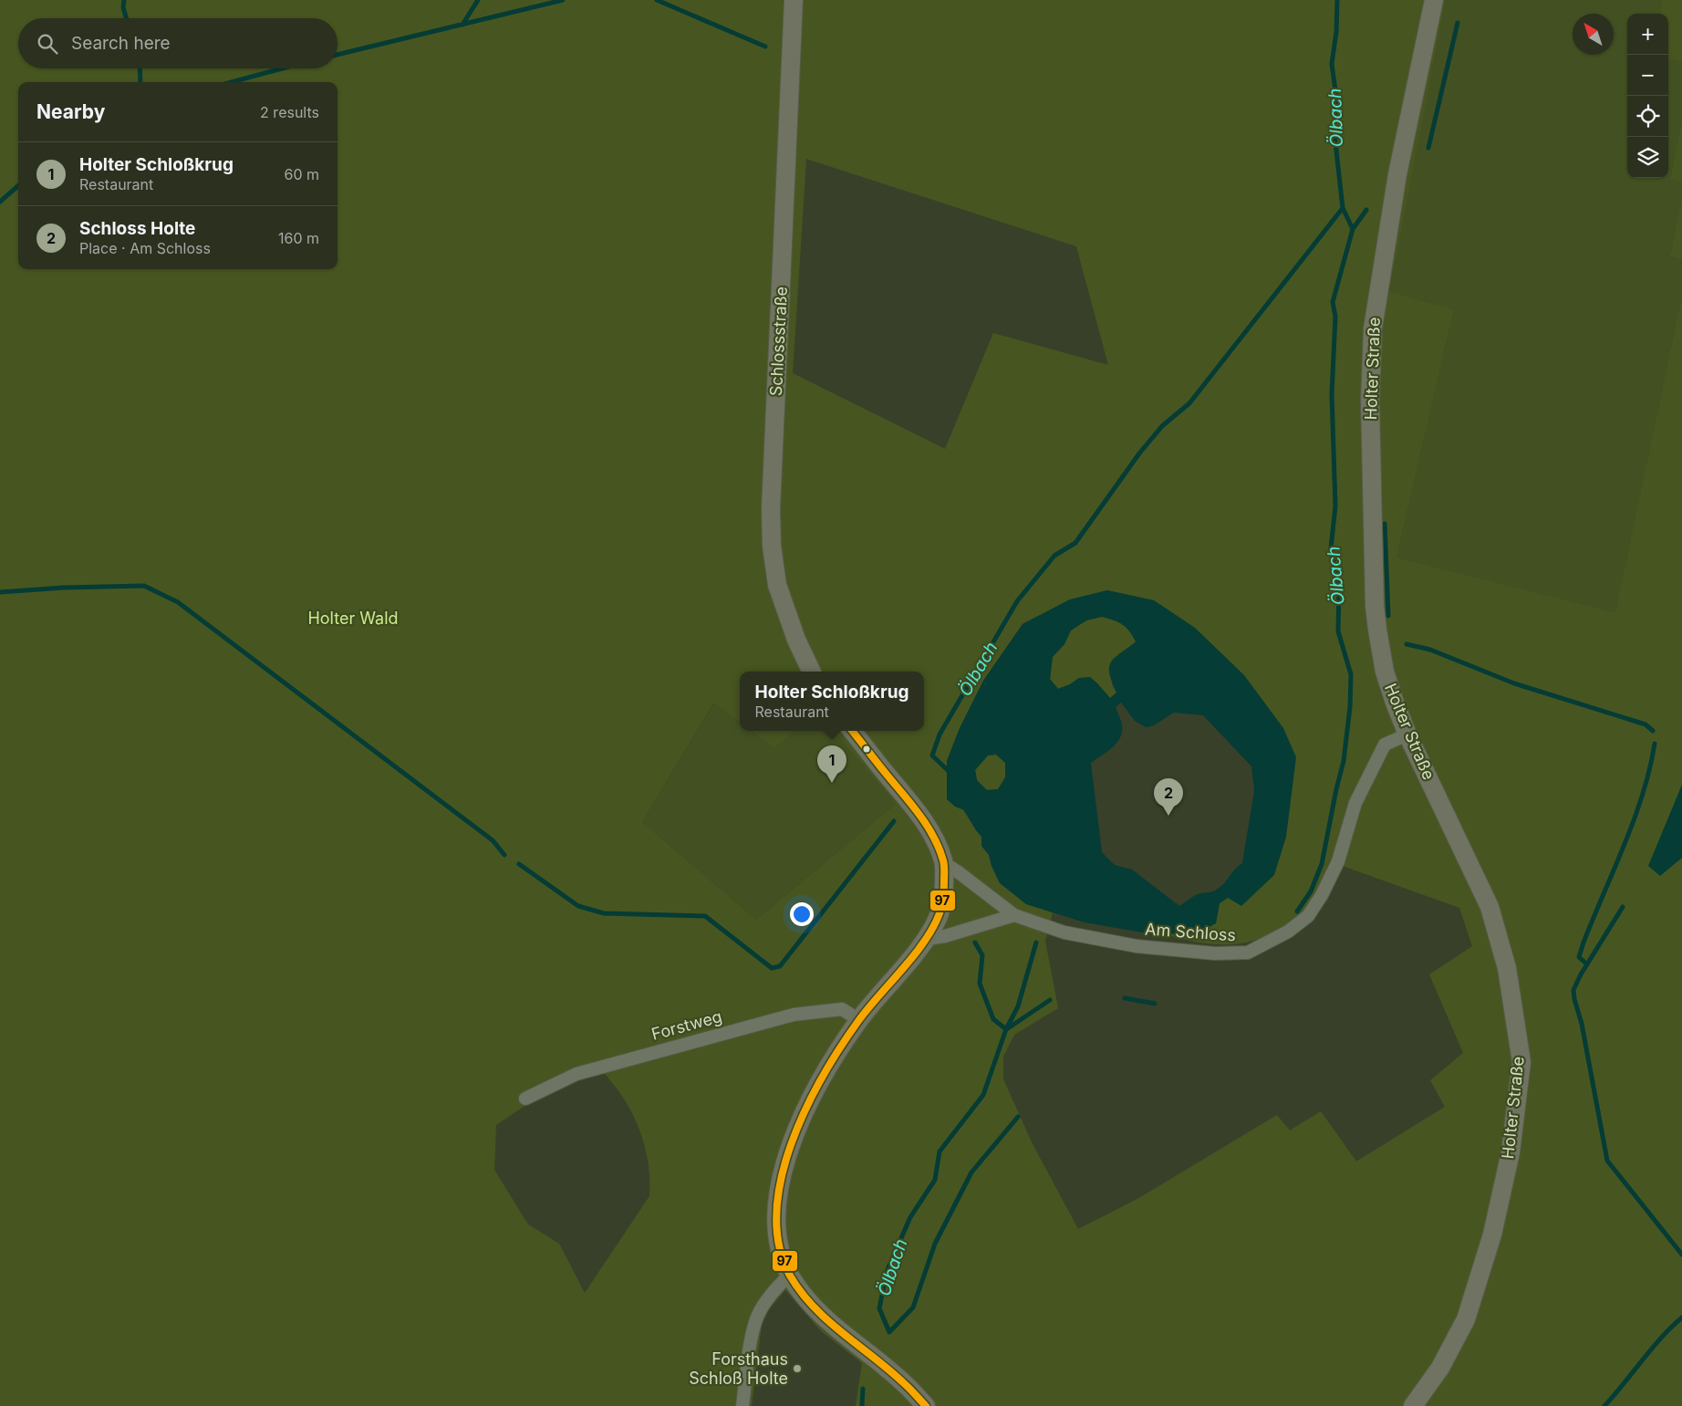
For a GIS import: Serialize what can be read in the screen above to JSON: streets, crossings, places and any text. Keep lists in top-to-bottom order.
{
  "streets": {
    "main road": ["Schlossstraße", "Holter Straße"],
    "street": ["Am Schloss", "Forstweg"]
  },
  "crossings": [
    ["Holter Straße", "Am Schloss"]
  ],
  "water": ["Ölbach"],
  "parks": ["Holter Wald"],
  "places": ["Forsthaus Schloß Holte"],
  "lines": ["transit line 97"],
  "north": "top left",
  "page": {
    "map_buttons": ["+", "−"],
    "search": "Search here",
    "heading": ["Nearby", "2 results"],
    "list": [
      {
        "mark": "1",
        "name": "Holter Schloßkrug",
        "note": "Restaurant",
        "value": "60 m"
      },
      {
        "mark": "2",
        "name": "Schloss Holte",
        "note": "Place · Am Schloss",
        "value": "160 m"
      }
    ],
    "popup": ["Holter Schloßkrug", "Restaurant"],
    "pins": ["1", "2"]
  }
}
